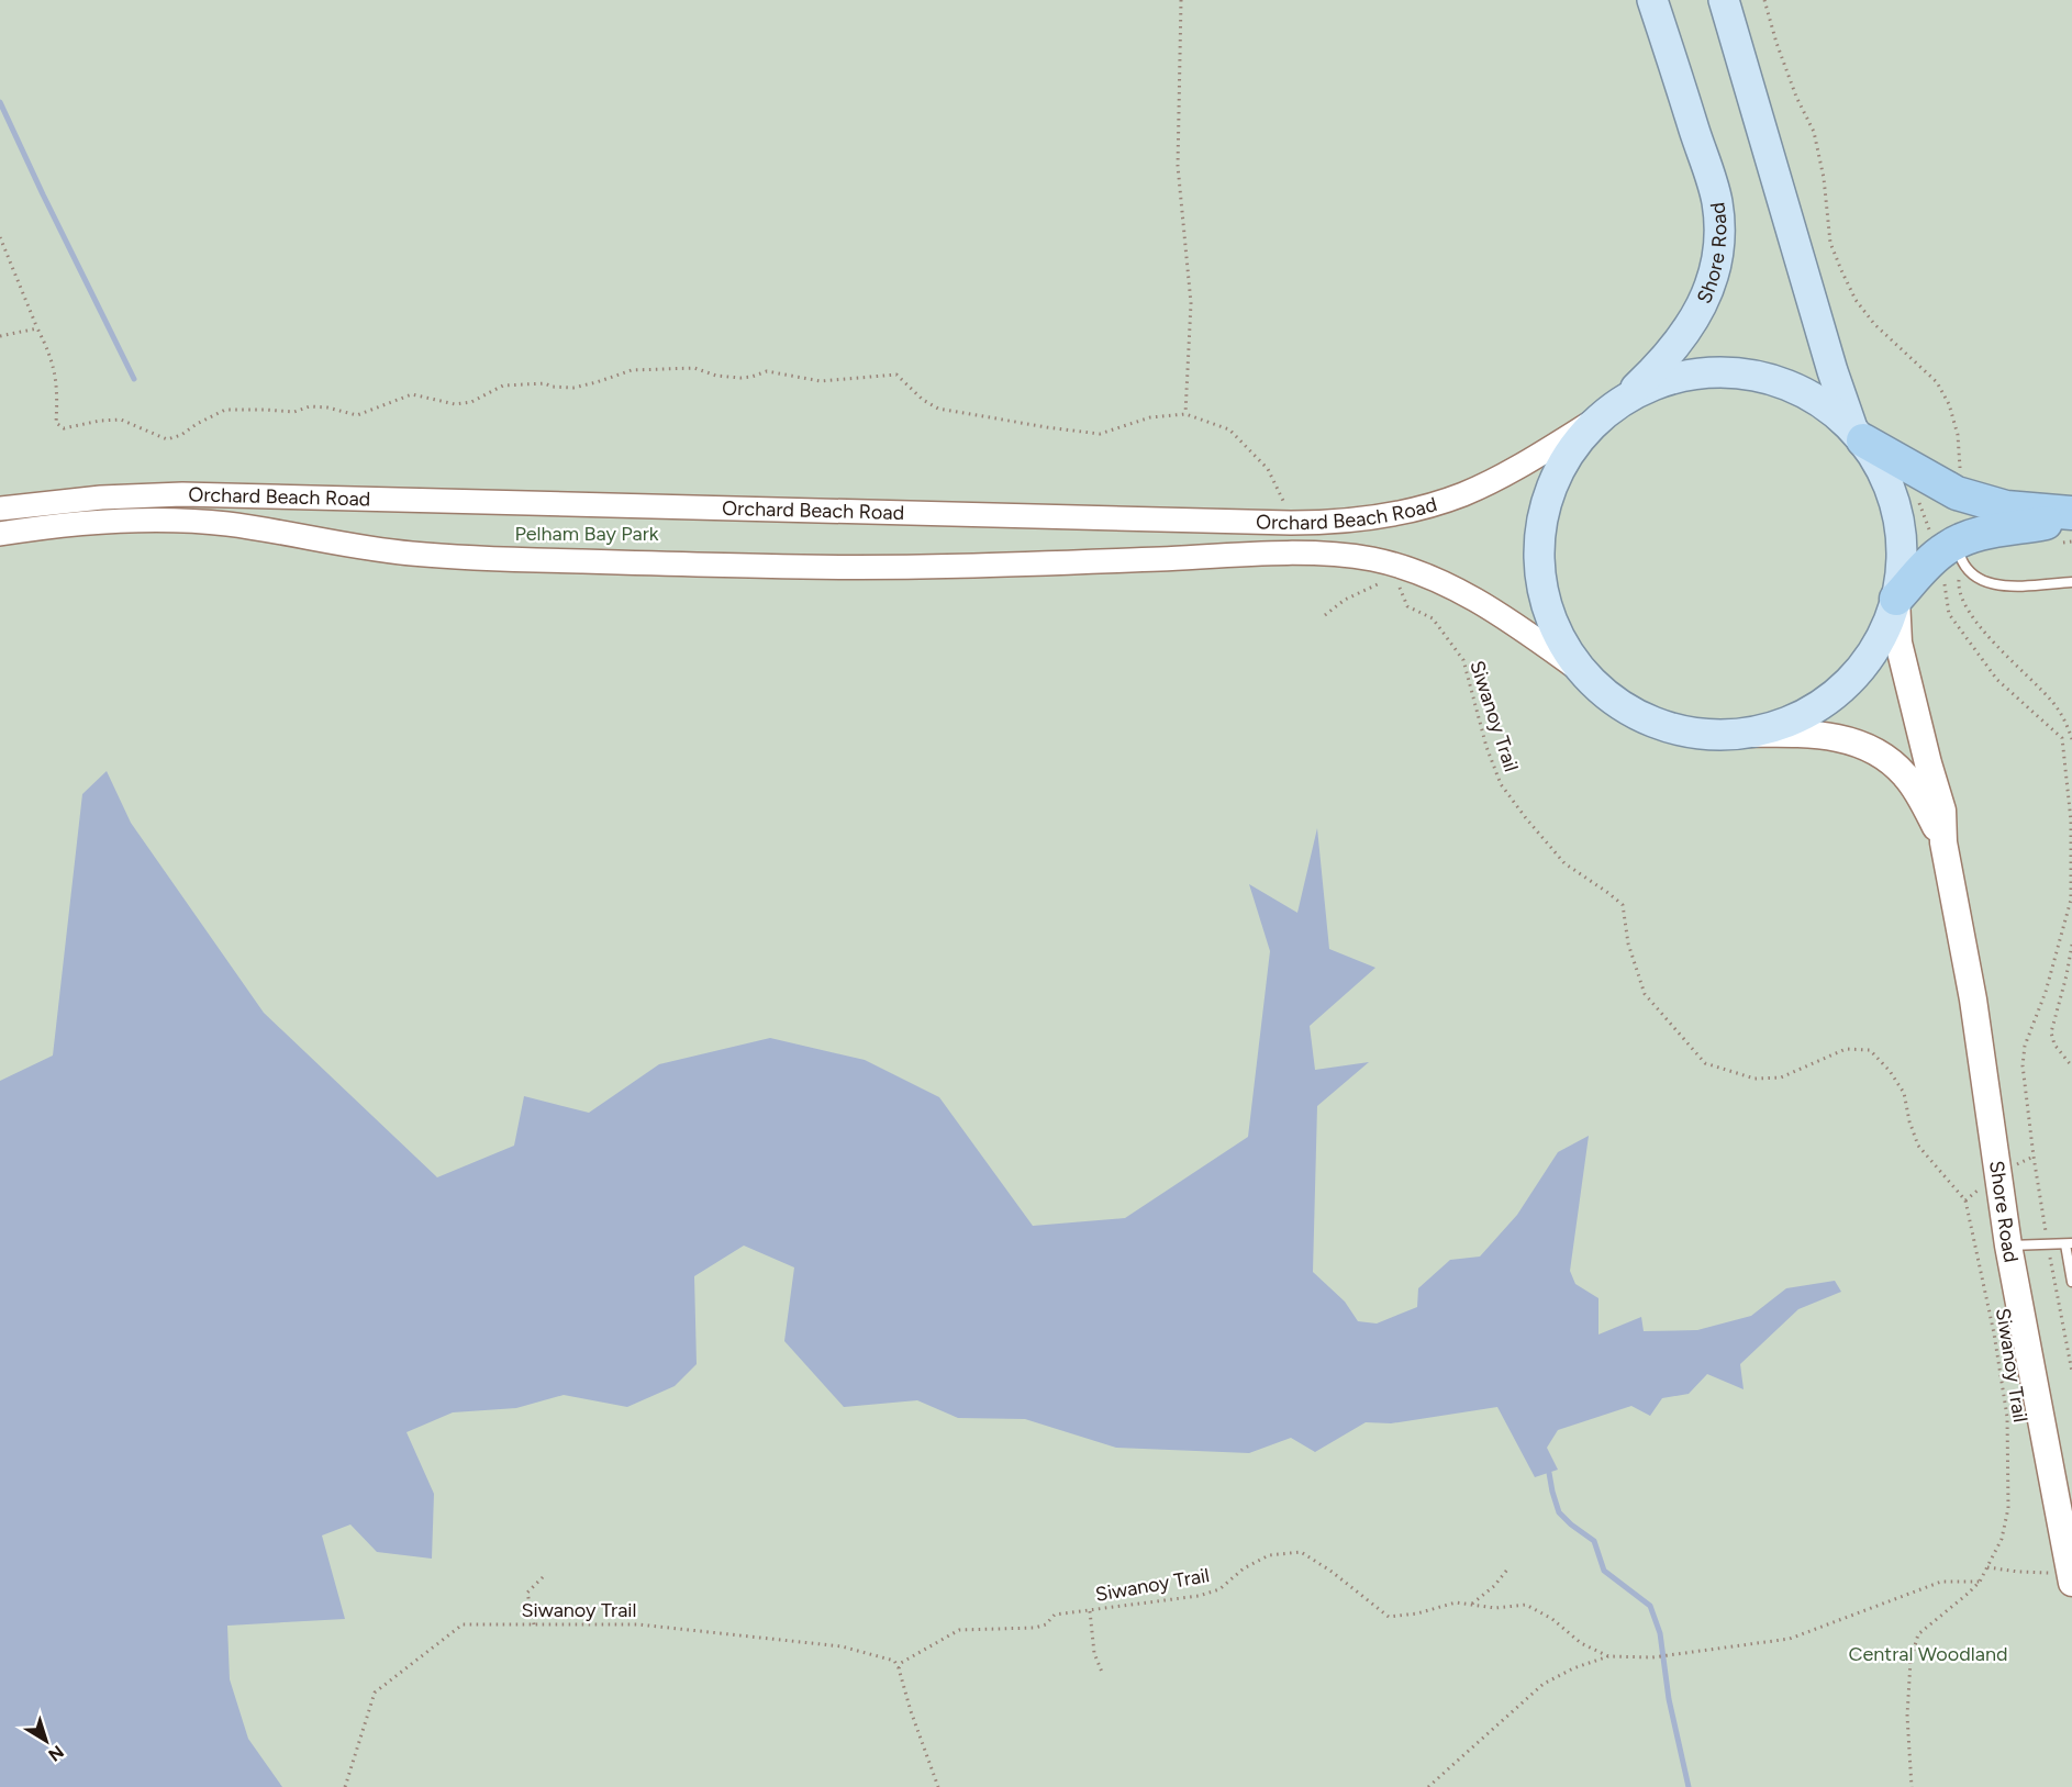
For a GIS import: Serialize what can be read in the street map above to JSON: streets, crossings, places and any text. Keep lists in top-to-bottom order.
{
  "streets": {
    "main road": ["Shore Road"],
    "street": ["Orchard Beach Road"],
    "path": ["Siwanoy Trail"]
  },
  "crossings": [
    ["Shore Road", "Orchard Beach Road"],
    ["Orchard Beach Road", "Siwanoy Trail"]
  ],
  "parks": ["Pelham Bay Park", "Central Woodland"],
  "north": "bottom right"
}
